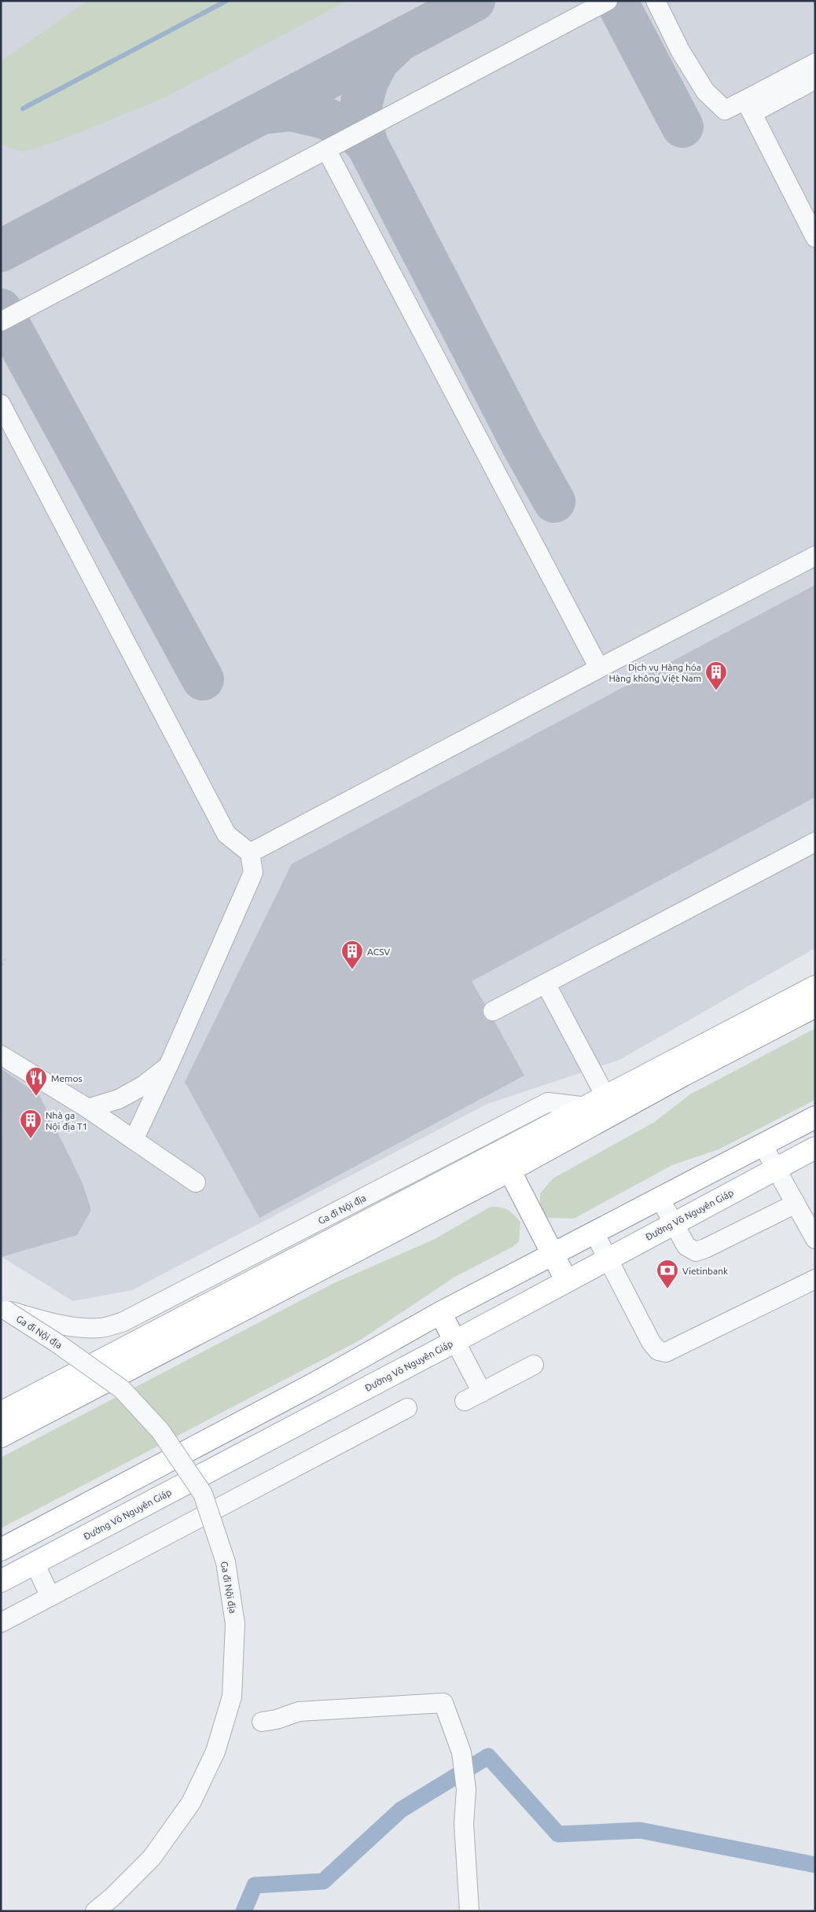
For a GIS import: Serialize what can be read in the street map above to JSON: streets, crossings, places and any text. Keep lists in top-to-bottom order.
{
  "streets": {
    "main road": ["Đường Võ Nguyên Giáp"],
    "street": ["Ga đi Nội địa"]
  },
  "places": {
    "building": ["Dịch vụ Hàng hóa Hàng không Việt Nam", "ACSV", "Nhà ga Nội địa T1"],
    "restaurant": ["Memos"],
    "bank": ["Vietinbank"]
  }
}
